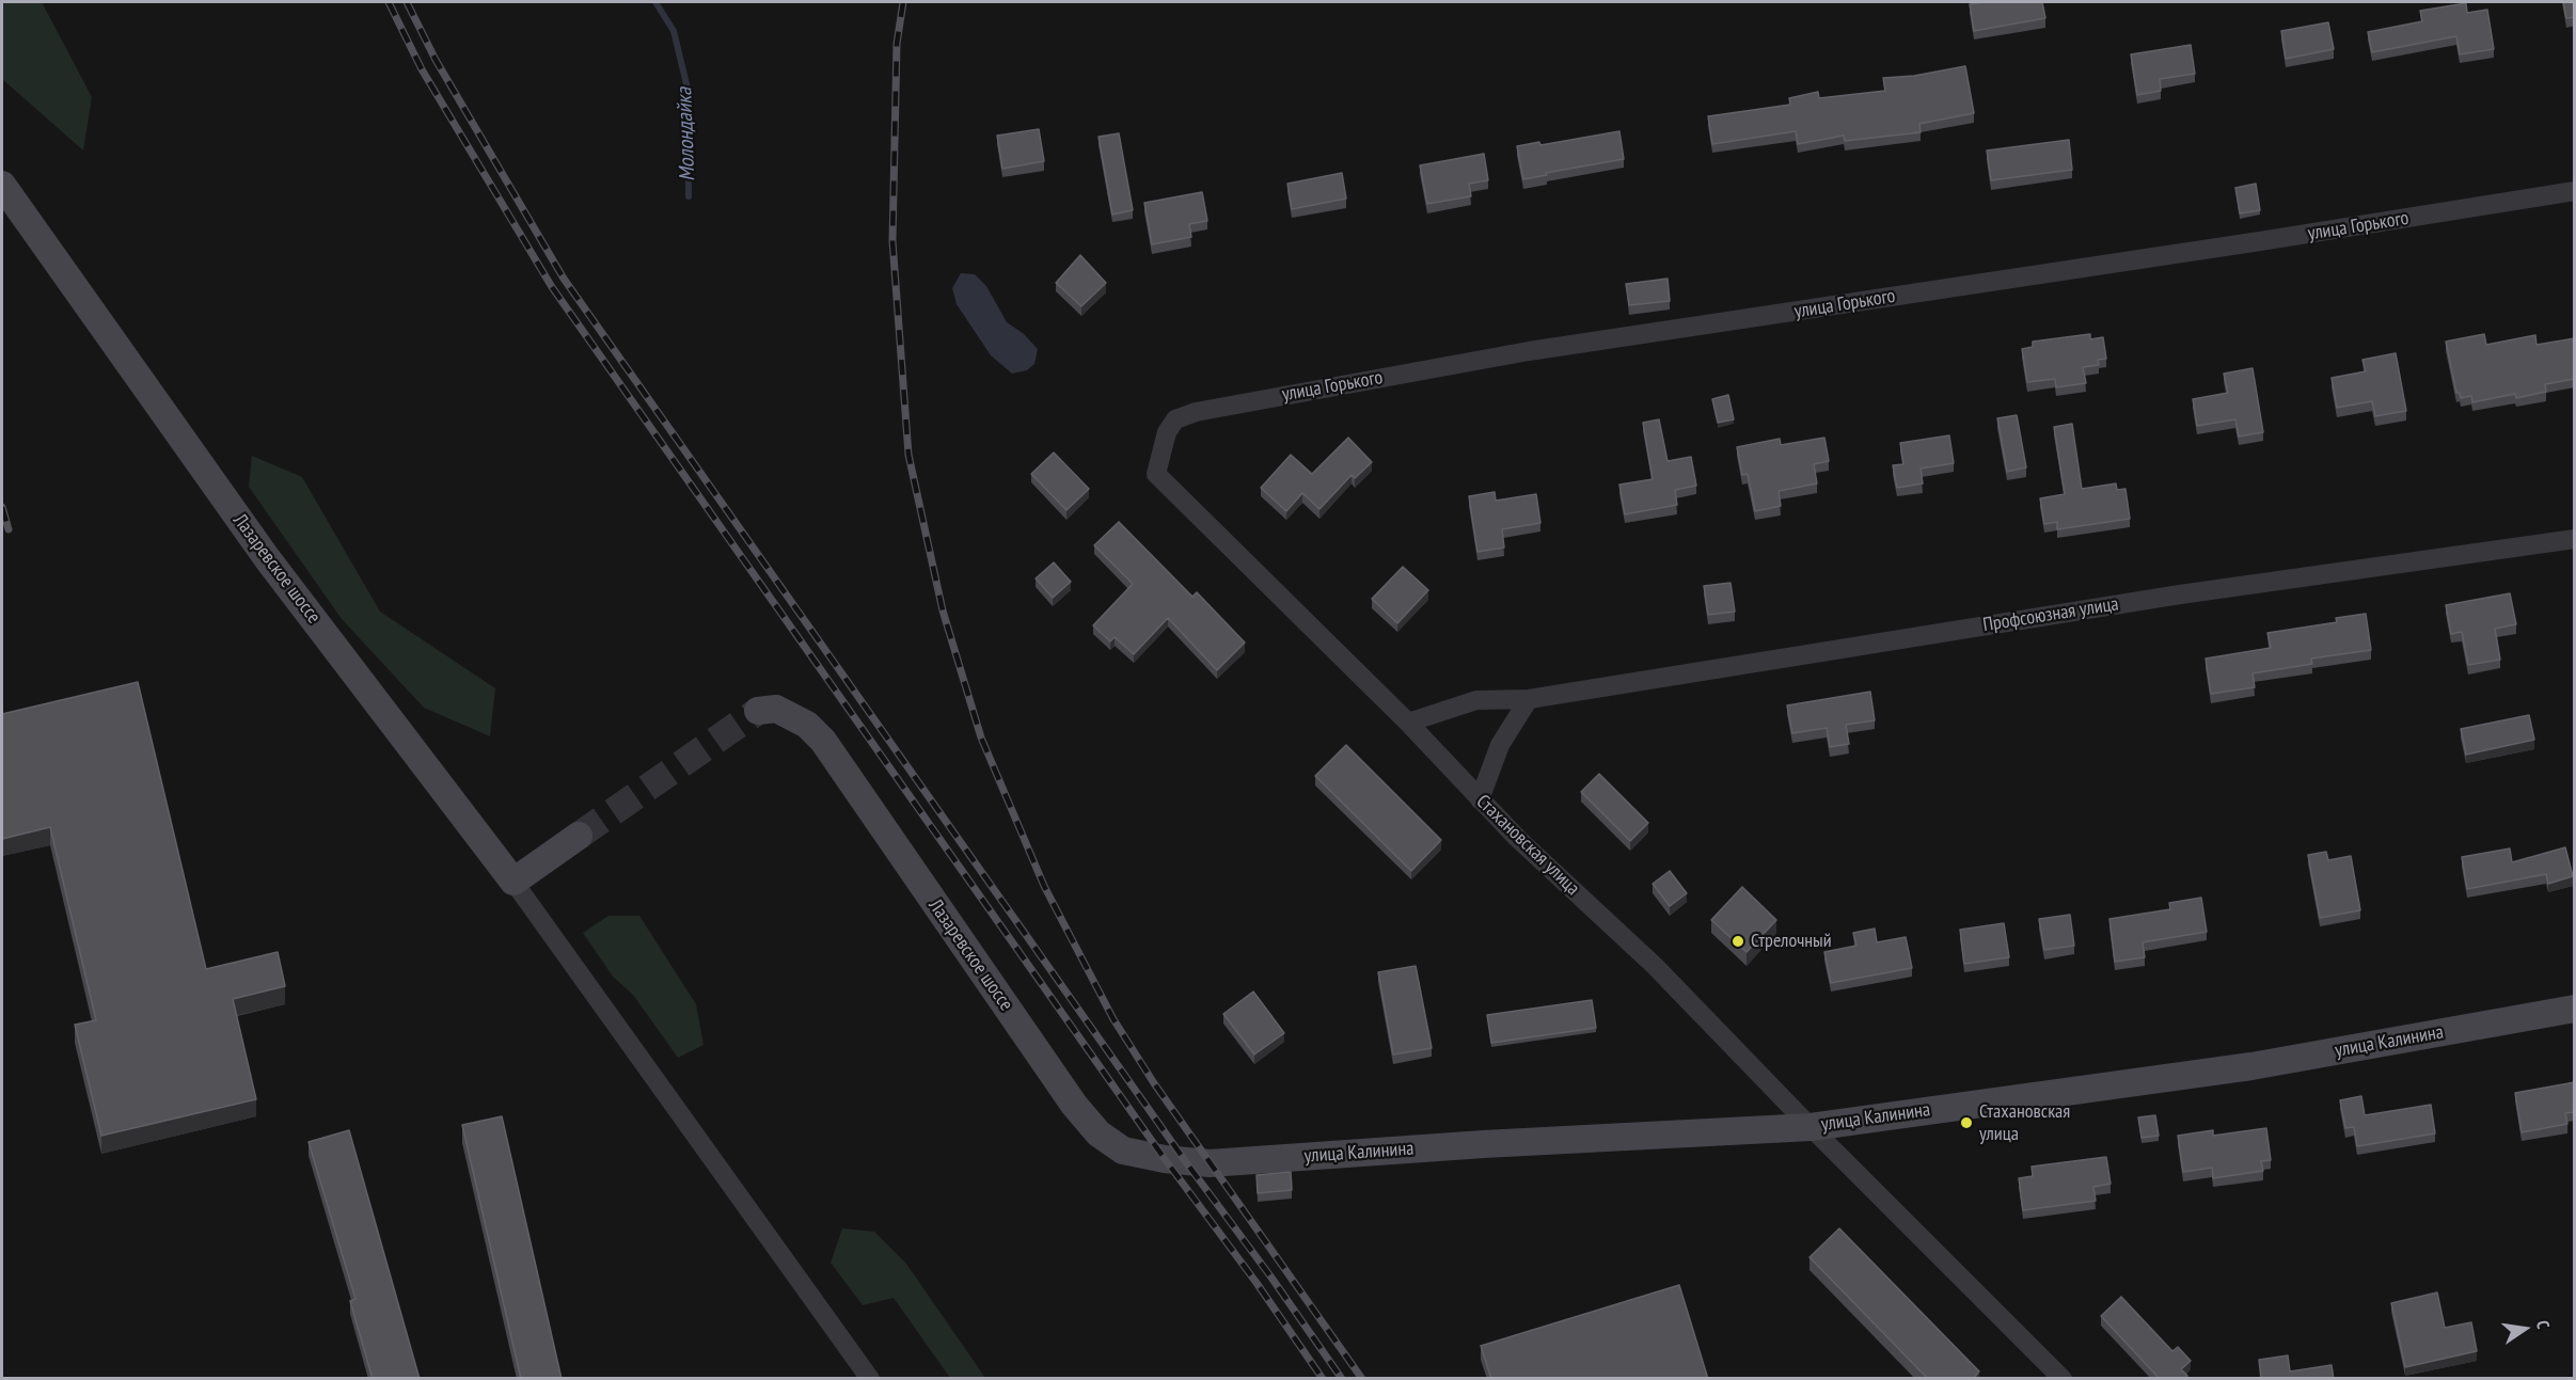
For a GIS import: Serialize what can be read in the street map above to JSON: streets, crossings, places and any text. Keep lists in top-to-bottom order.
{
  "streets": {
    "street": [
      "улица Горького",
      "Лазаревское шоссе",
      "Профсоюзная улица",
      "Стахановская улица",
      "улица Калинина"
    ]
  },
  "crossings": [
    ["улица Горького", "Стахановская улица"],
    ["Лазаревское шоссе", "улица Калинина"],
    ["Профсоюзная улица", "Стахановская улица"],
    ["Стахановская улица", "улица Калинина"]
  ],
  "water": ["Молондайка"],
  "places": ["Стрелочный", "Стахановская улица"],
  "north": "right"
}
